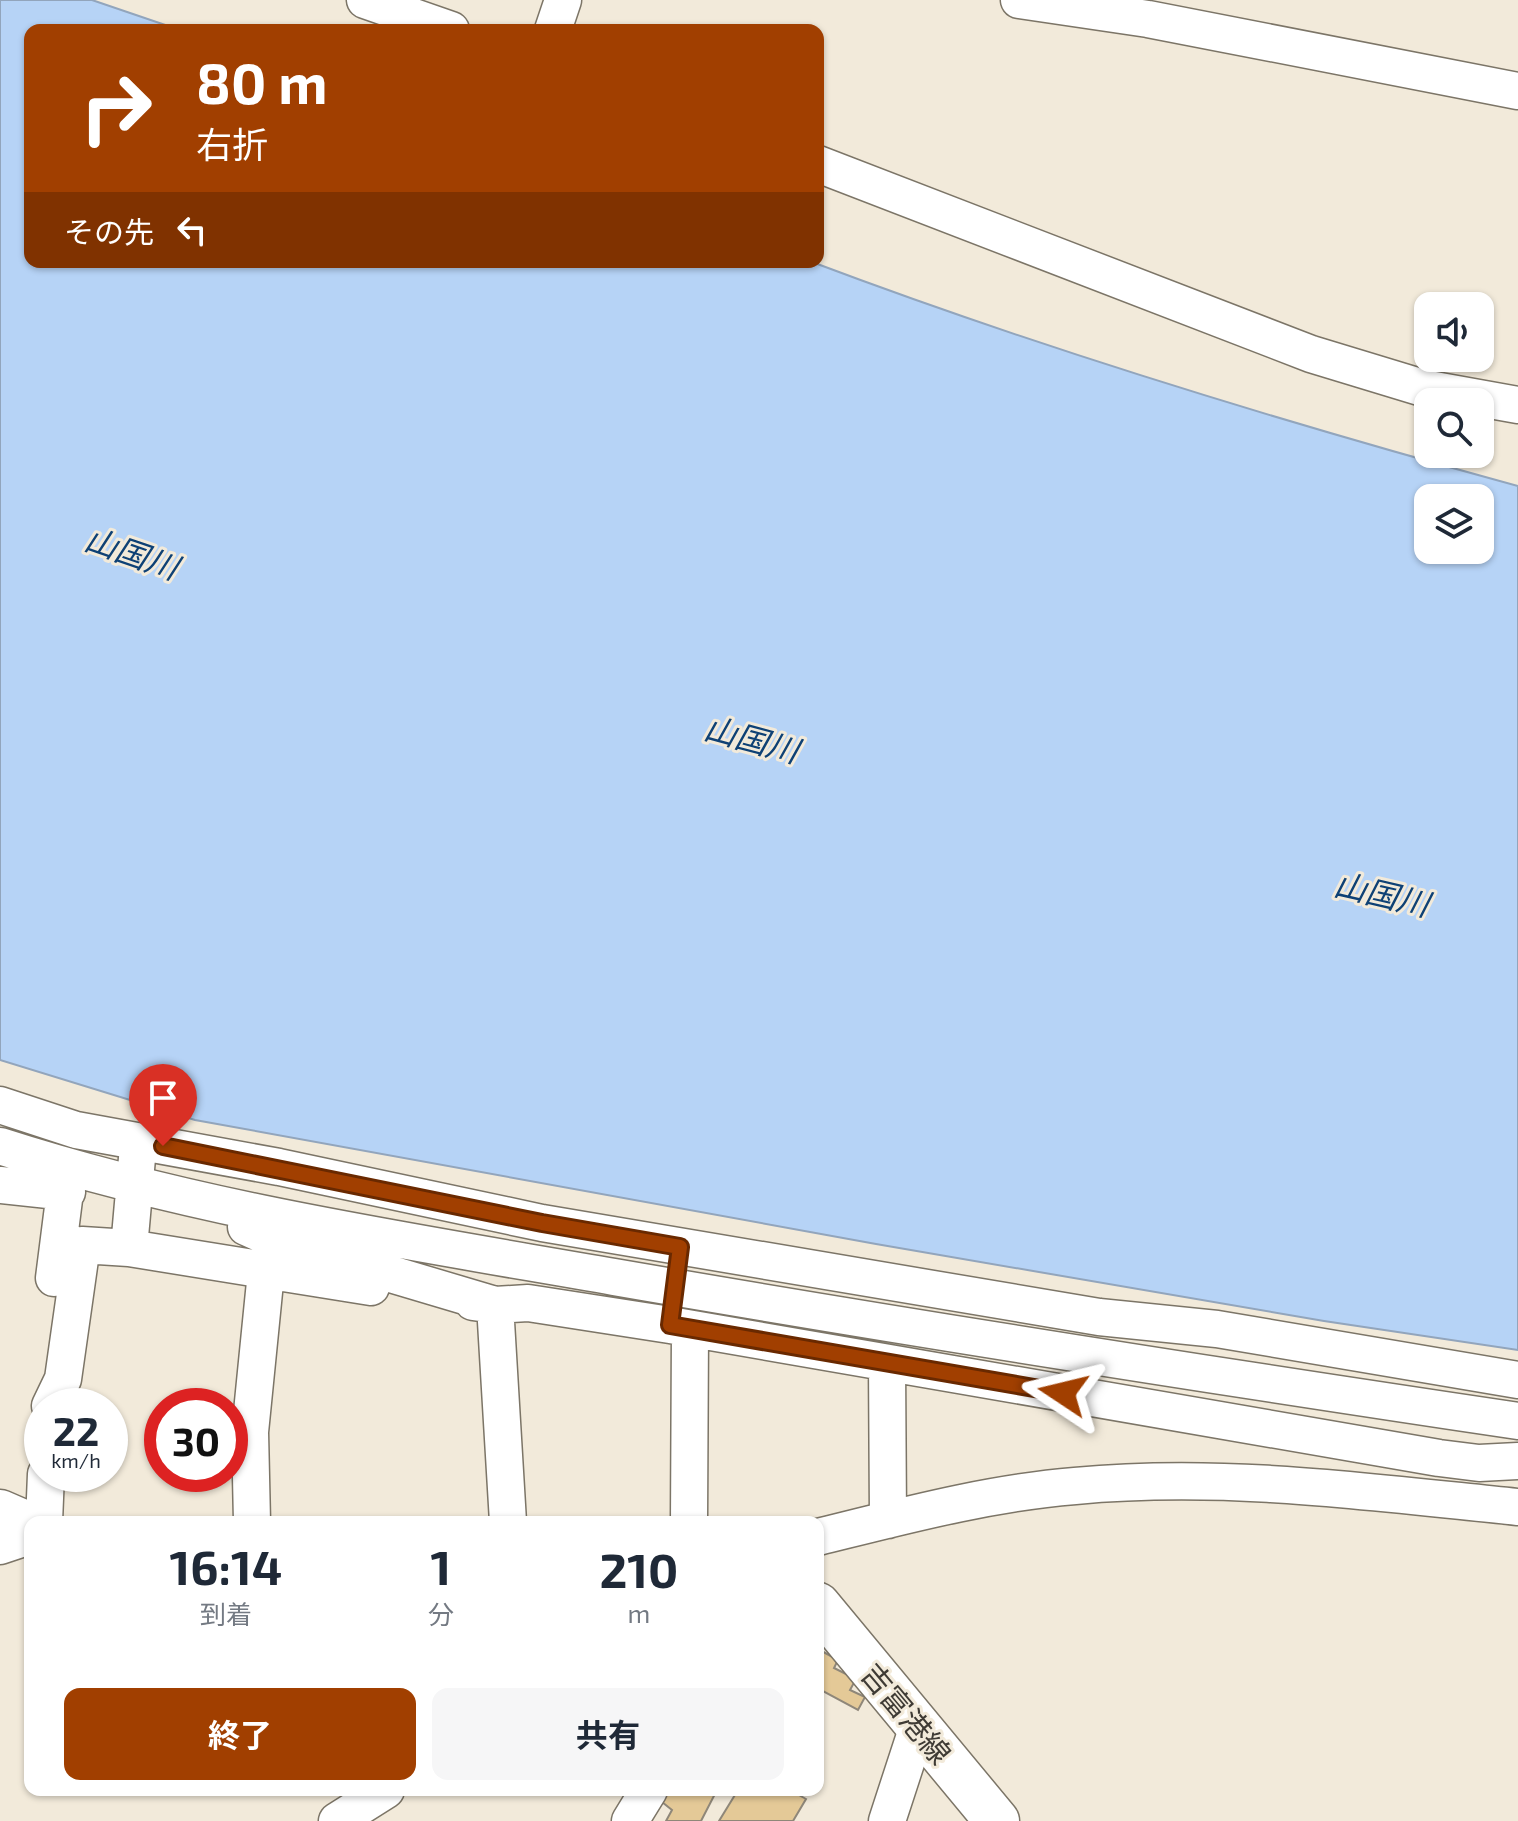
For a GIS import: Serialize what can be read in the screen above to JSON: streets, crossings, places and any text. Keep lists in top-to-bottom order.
{
  "streets": {
    "main road": ["吉富港線"]
  },
  "water": ["山国川"],
  "page": {
    "turn": ["80 m", "右折"],
    "then": "その先",
    "speed": "22 km/h",
    "limit": "30",
    "eta": [
      "16:14",
      "到着",
      "1",
      "分",
      "210",
      "m"
    ],
    "buttons": ["終了", "共有"]
  }
}
